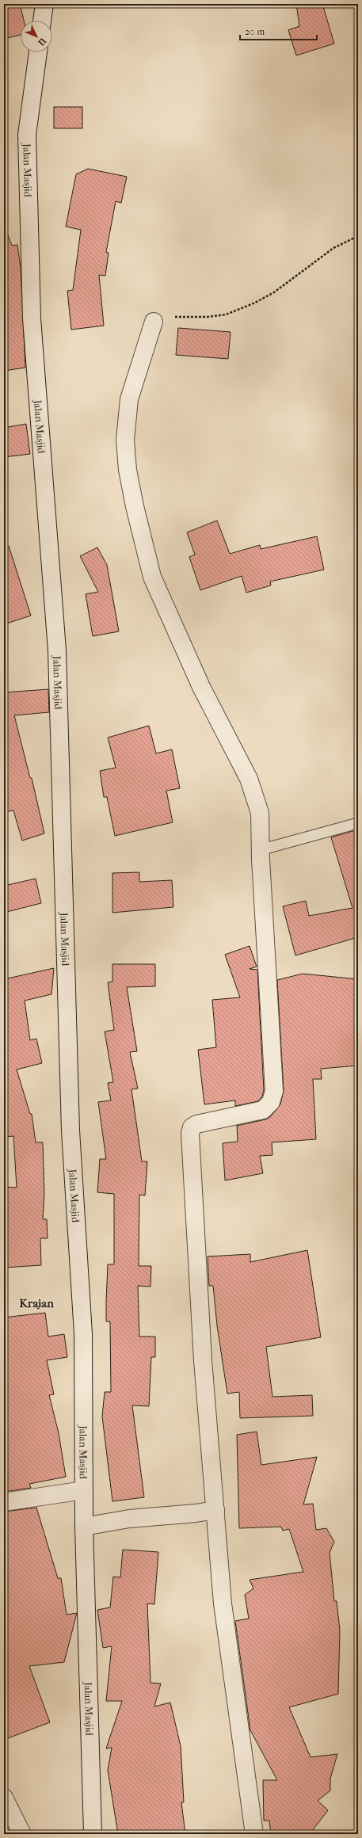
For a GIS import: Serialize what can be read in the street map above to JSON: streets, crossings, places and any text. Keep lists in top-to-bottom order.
{
  "streets": {
    "street": ["Jalan Masjid"]
  },
  "districts": ["Krajan"],
  "scale_bar": "20 m",
  "north": "bottom right"
}
